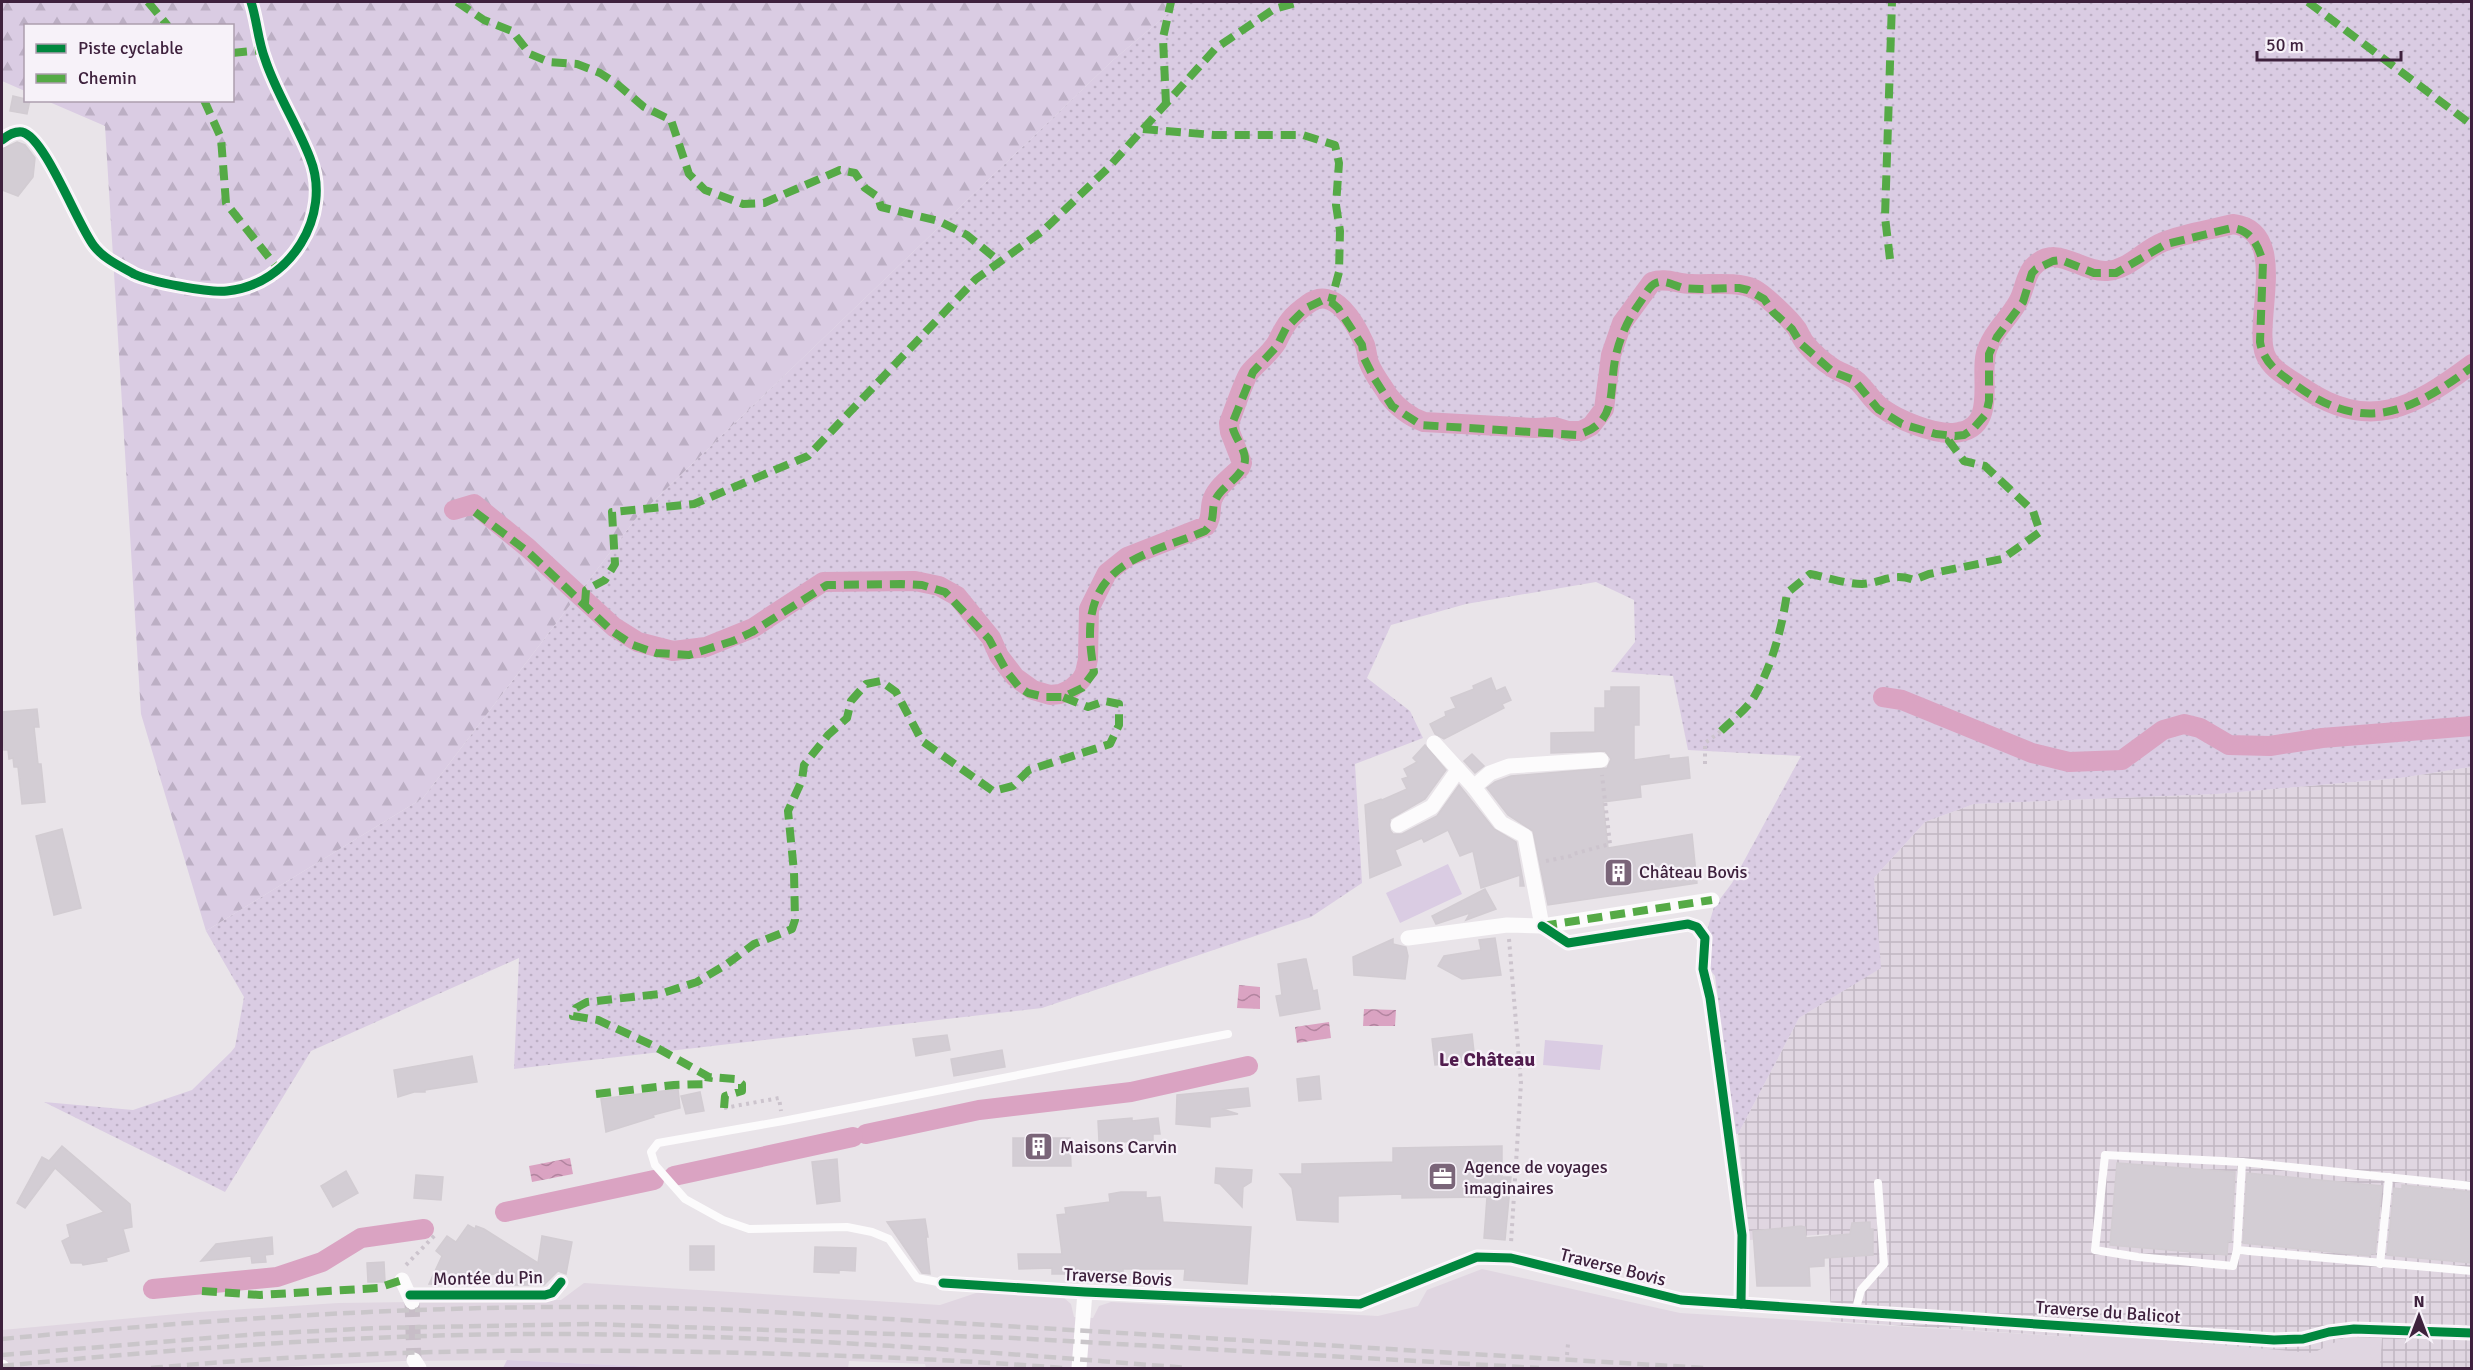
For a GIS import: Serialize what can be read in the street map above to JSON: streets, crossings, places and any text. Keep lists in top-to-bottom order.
{
  "streets": {
    "street": ["Traverse Bovis", "Montée du Pin", "Traverse du Balicot"]
  },
  "crossings": [
    ["Traverse Bovis", "Traverse du Balicot"]
  ],
  "districts": ["Le Château"],
  "places": {
    "building": ["Château Bovis", "Maisons Carvin"],
    "office": ["Agence de voyages imaginaires"]
  },
  "legend": ["Piste cyclable", "Chemin"],
  "scale_bar": "50 m",
  "north": "top"
}
